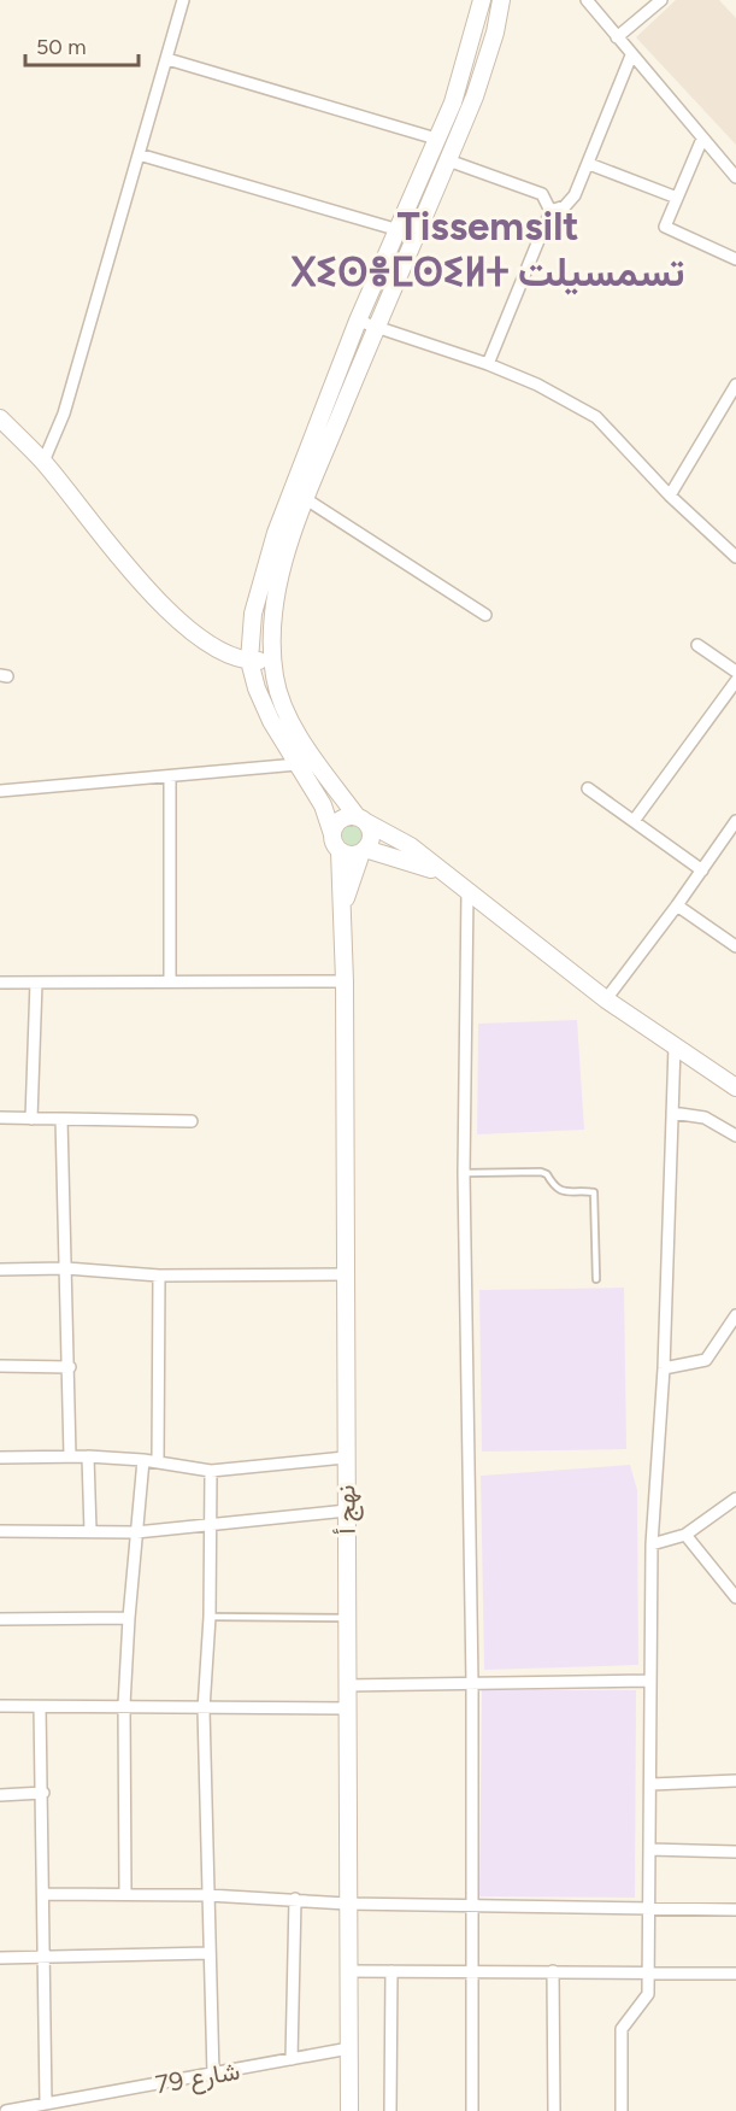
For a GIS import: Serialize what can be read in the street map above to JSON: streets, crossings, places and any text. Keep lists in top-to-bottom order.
{
  "streets": {
    "main road": ["نهج أ"],
    "street": ["شارع 79"]
  },
  "crossings": [
    ["نهج أ", "شارع 79"]
  ],
  "districts": ["Tissemsilt ⵝⵉⵙⴻⵎⵙⵉⵍⵜ تسمسيلت"],
  "scale_bar": "50 m"
}
